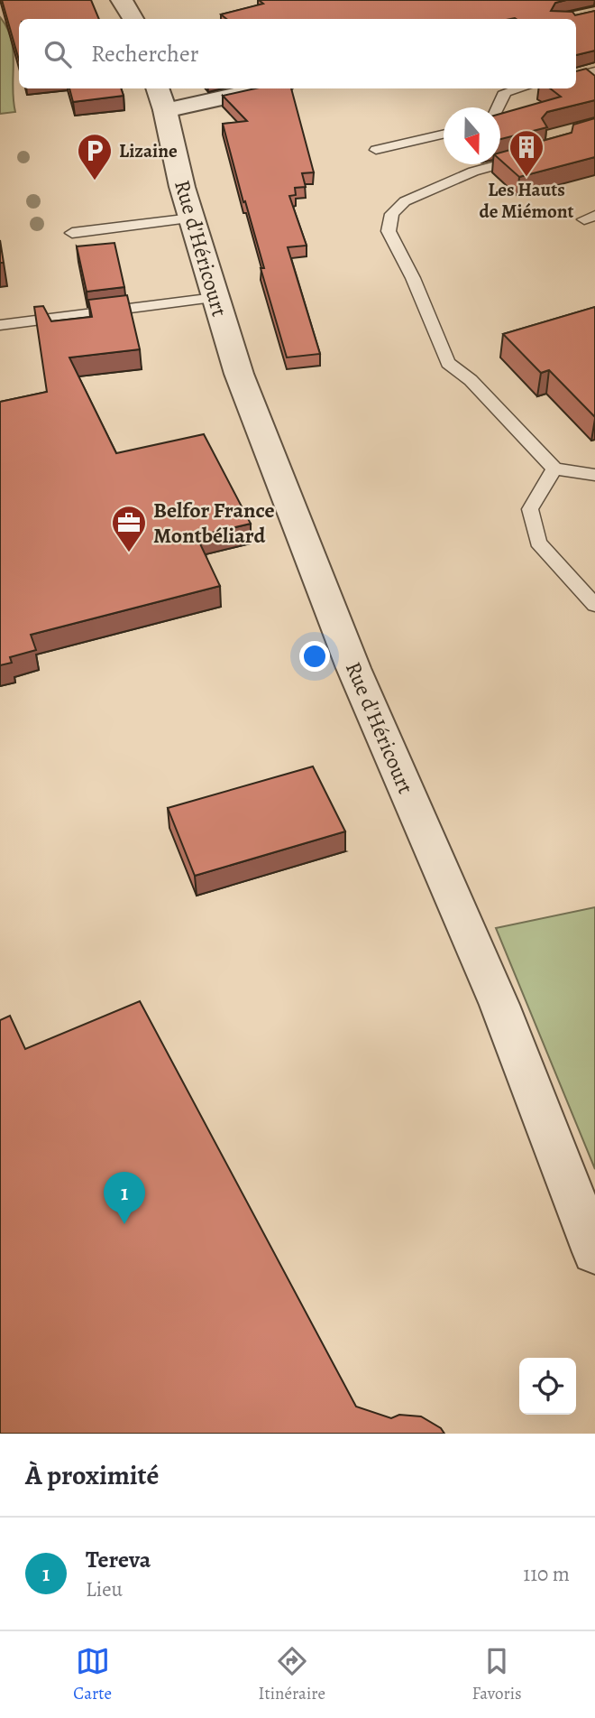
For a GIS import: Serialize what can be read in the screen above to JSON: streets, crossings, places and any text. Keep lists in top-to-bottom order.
{
  "streets": {
    "street": ["Rue d'Héricourt"]
  },
  "places": {
    "building": ["Les Hauts de Miémont"],
    "parking": ["Lizaine"],
    "office": ["Belfor France Montbéliard"]
  },
  "north": "bottom",
  "page": {
    "search": "Rechercher",
    "pins": "1",
    "heading": "À proximité",
    "list": [
      {
        "mark": "1",
        "name": "Tereva",
        "note": "Lieu",
        "value": "110 m"
      }
    ],
    "nav": ["Carte", "Itinéraire", "Favoris"]
  }
}
